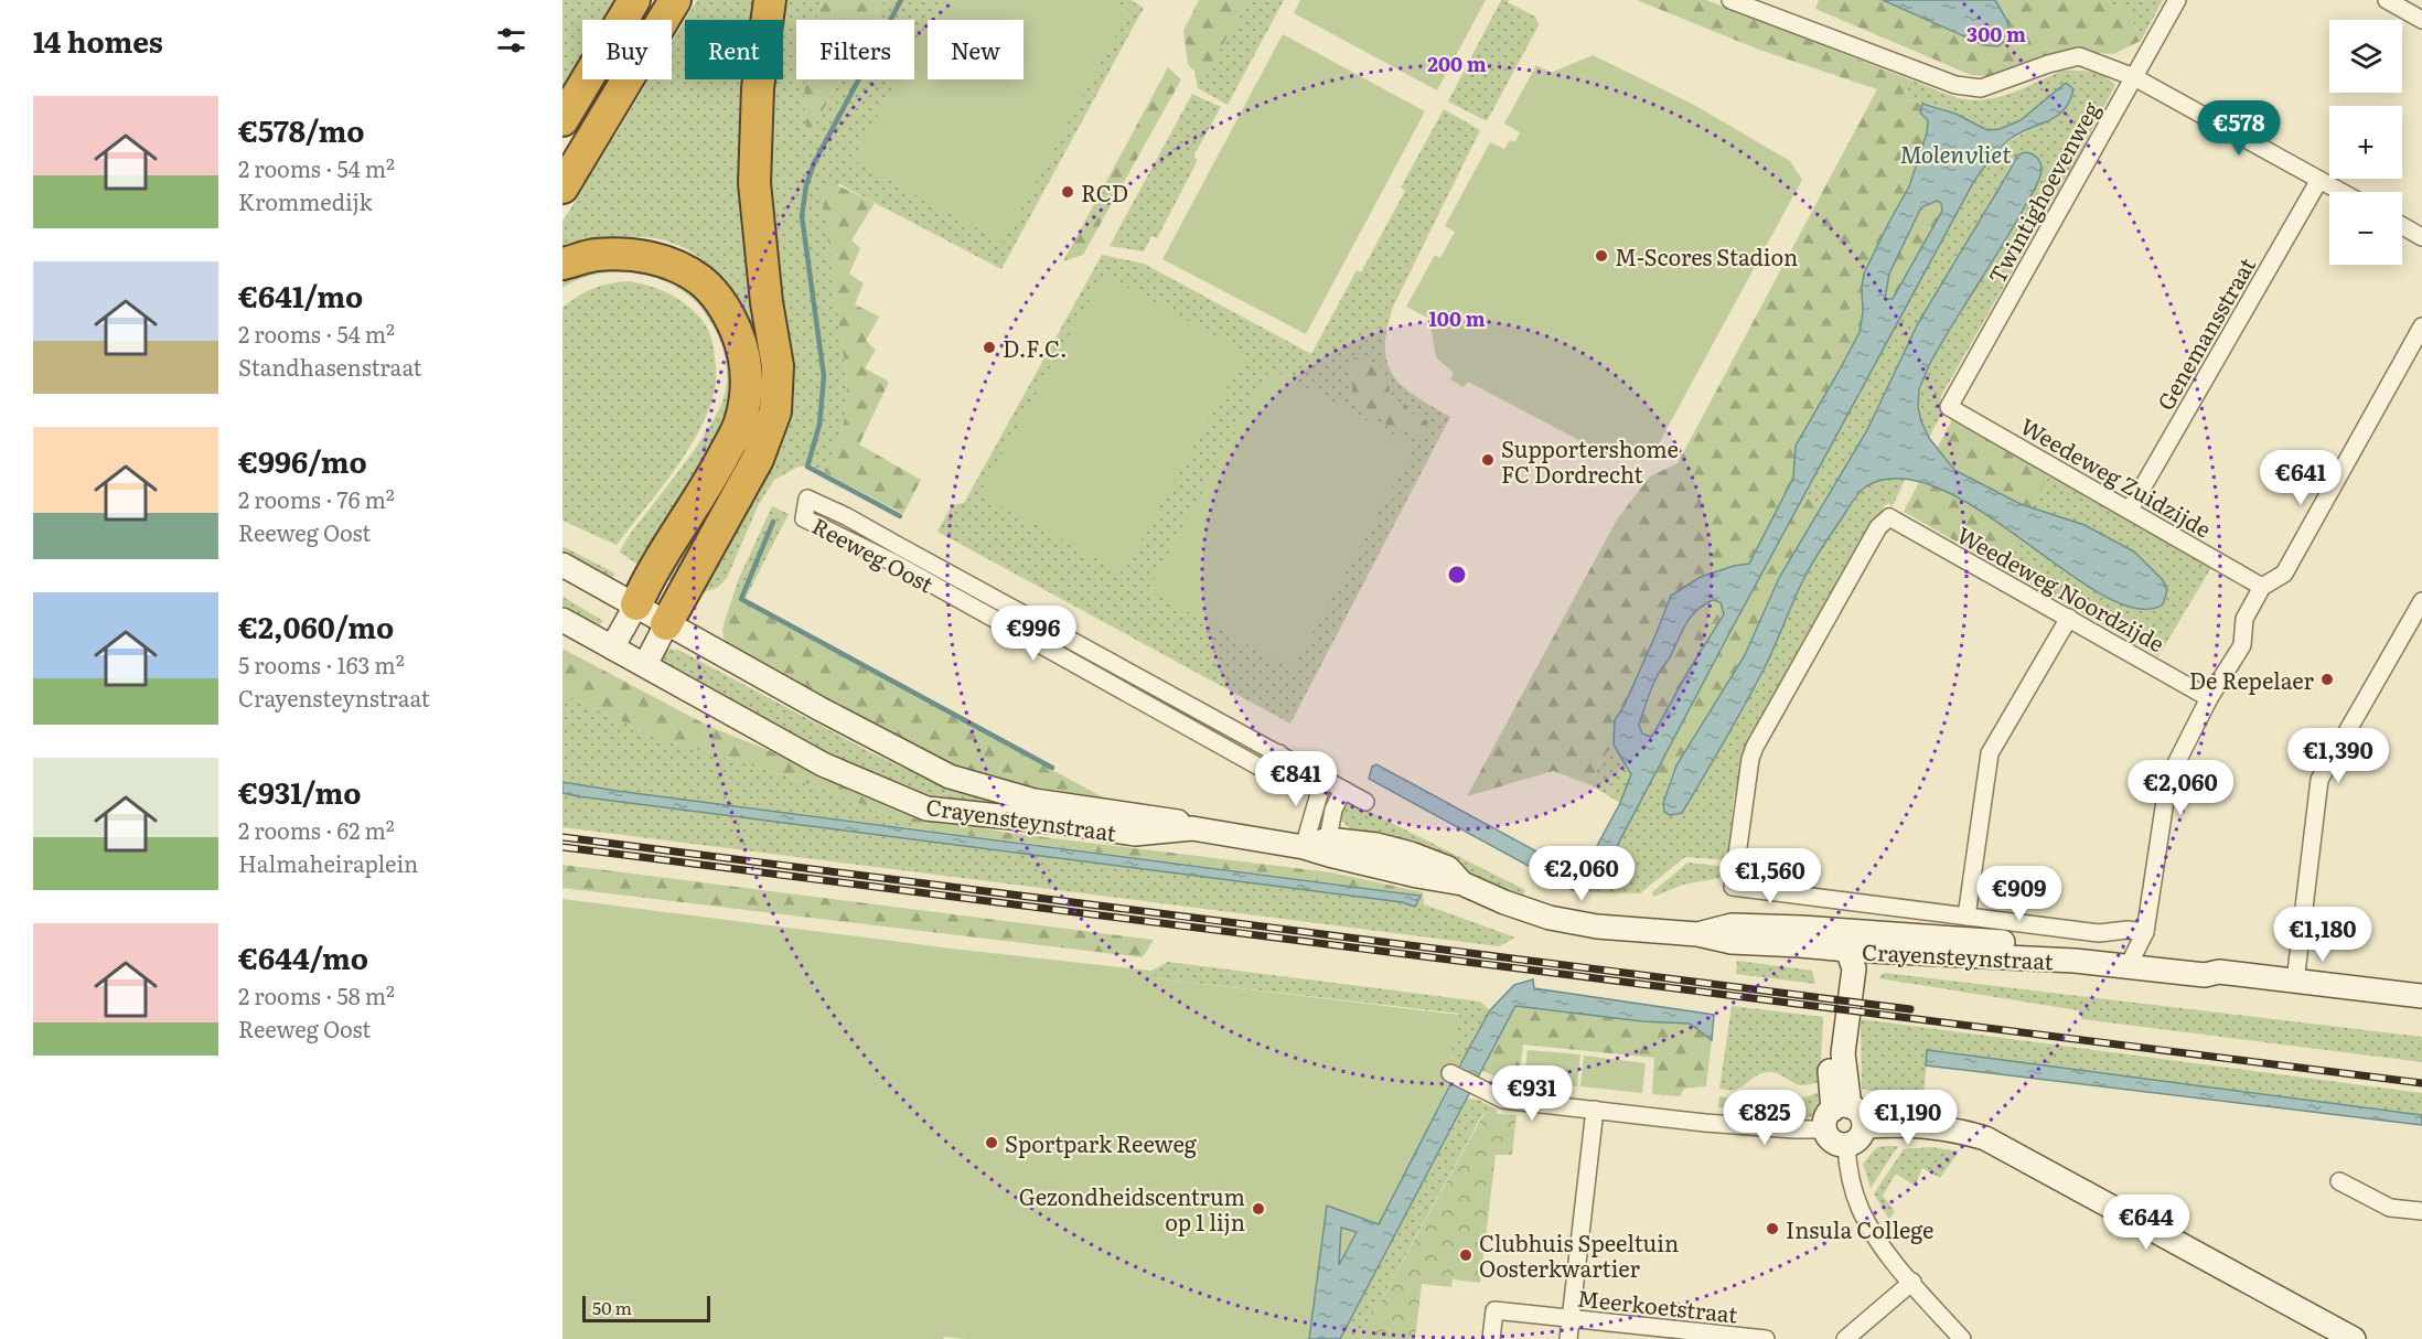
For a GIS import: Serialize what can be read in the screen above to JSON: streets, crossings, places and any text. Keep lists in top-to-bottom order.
{
  "streets": {
    "main road": ["Crayensteynstraat"],
    "street": [
      "Twintighoevenweg",
      "Genemansstraat",
      "Weedeweg Zuidzijde",
      "Reeweg Oost",
      "Weedeweg Noordzijde",
      "Meerkoetstraat"
    ]
  },
  "crossings": [
    ["Twintighoevenweg", "Weedeweg Zuidzijde"],
    ["Genemansstraat", "Weedeweg Zuidzijde"],
    ["Weedeweg Noordzijde", "Crayensteynstraat"]
  ],
  "water": ["Molenvliet"],
  "places": [
    "RCD",
    "M-Scores Stadion",
    "D.F.C.",
    "Supportershome FC Dordrecht",
    "De Repelaer",
    "Sportpark Reeweg",
    "Gezondheidscentrum op 1 lijn",
    "Insula College",
    "Clubhuis Speeltuin Oosterkwartier"
  ],
  "scale_bar": "50 m",
  "page": {
    "heading": "14 homes",
    "map_buttons": ["+", "−"],
    "chip": [
      "Buy",
      "Rent",
      "Filters",
      "New"
    ],
    "list": [
      {
        "name": "€578/mo",
        "note": "2 rooms · 54 m² · Krommedijk"
      },
      {
        "name": "€641/mo",
        "note": "2 rooms · 54 m² · Standhasenstraat"
      },
      {
        "name": "€996/mo",
        "note": "2 rooms · 76 m² · Reeweg Oost"
      },
      {
        "name": "€2,060/mo",
        "note": "5 rooms · 163 m² · Crayensteynstraat"
      },
      {
        "name": "€931/mo",
        "note": "2 rooms · 62 m² · Halmaheiraplein"
      },
      {
        "name": "€644/mo",
        "note": "2 rooms · 58 m² · Reeweg Oost"
      }
    ],
    "price": [
      "€578",
      "€641",
      "€996",
      "€1,390",
      "€841",
      "€2,060",
      "€2,060",
      "€1,560",
      "€909",
      "€1,180",
      "€931",
      "€825",
      "€1,190",
      "€644"
    ],
    "scale": "50 m"
  },
  "rings": ["300 m", "200 m", "100 m"]
}
